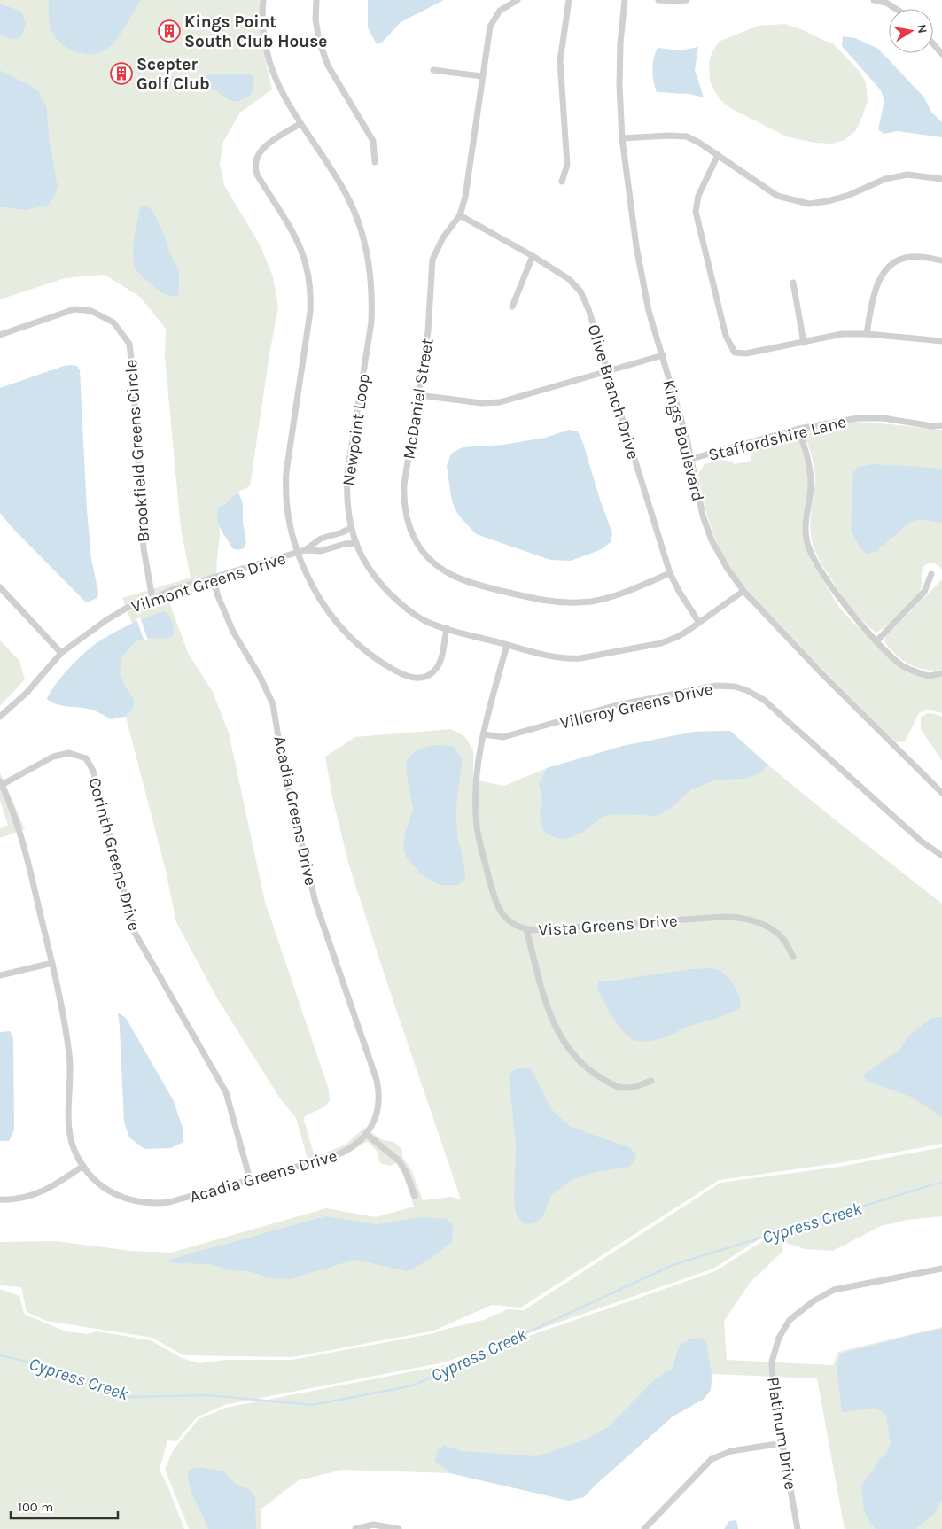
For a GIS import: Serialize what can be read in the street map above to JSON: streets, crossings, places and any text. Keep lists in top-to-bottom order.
{
  "streets": {
    "street": [
      "Olive Branch Drive",
      "McDaniel Street",
      "Newpoint Loop",
      "Staffordshire Lane",
      "Kings Boulevard",
      "Brookfield Greens Circle",
      "Vilmont Greens Drive",
      "Villeroy Greens Drive",
      "Acadia Greens Drive",
      "Corinth Greens Drive",
      "Vista Greens Drive",
      "Platinum Drive"
    ]
  },
  "crossings": [
    ["Olive Branch Drive", "McDaniel Street"],
    ["Olive Branch Drive", "Newpoint Loop"],
    ["Newpoint Loop", "Kings Boulevard"],
    ["Newpoint Loop", "Vista Greens Drive"],
    ["Staffordshire Lane", "Kings Boulevard"],
    ["Brookfield Greens Circle", "Vilmont Greens Drive"],
    ["Vilmont Greens Drive", "Acadia Greens Drive"],
    ["Villeroy Greens Drive", "Vista Greens Drive"],
    ["Acadia Greens Drive", "Corinth Greens Drive"]
  ],
  "water": ["Cypress Creek"],
  "places": {
    "building": ["Kings Point South Club House", "Scepter Golf Club"]
  },
  "scale_bar": "100 m",
  "north": "right"
}
